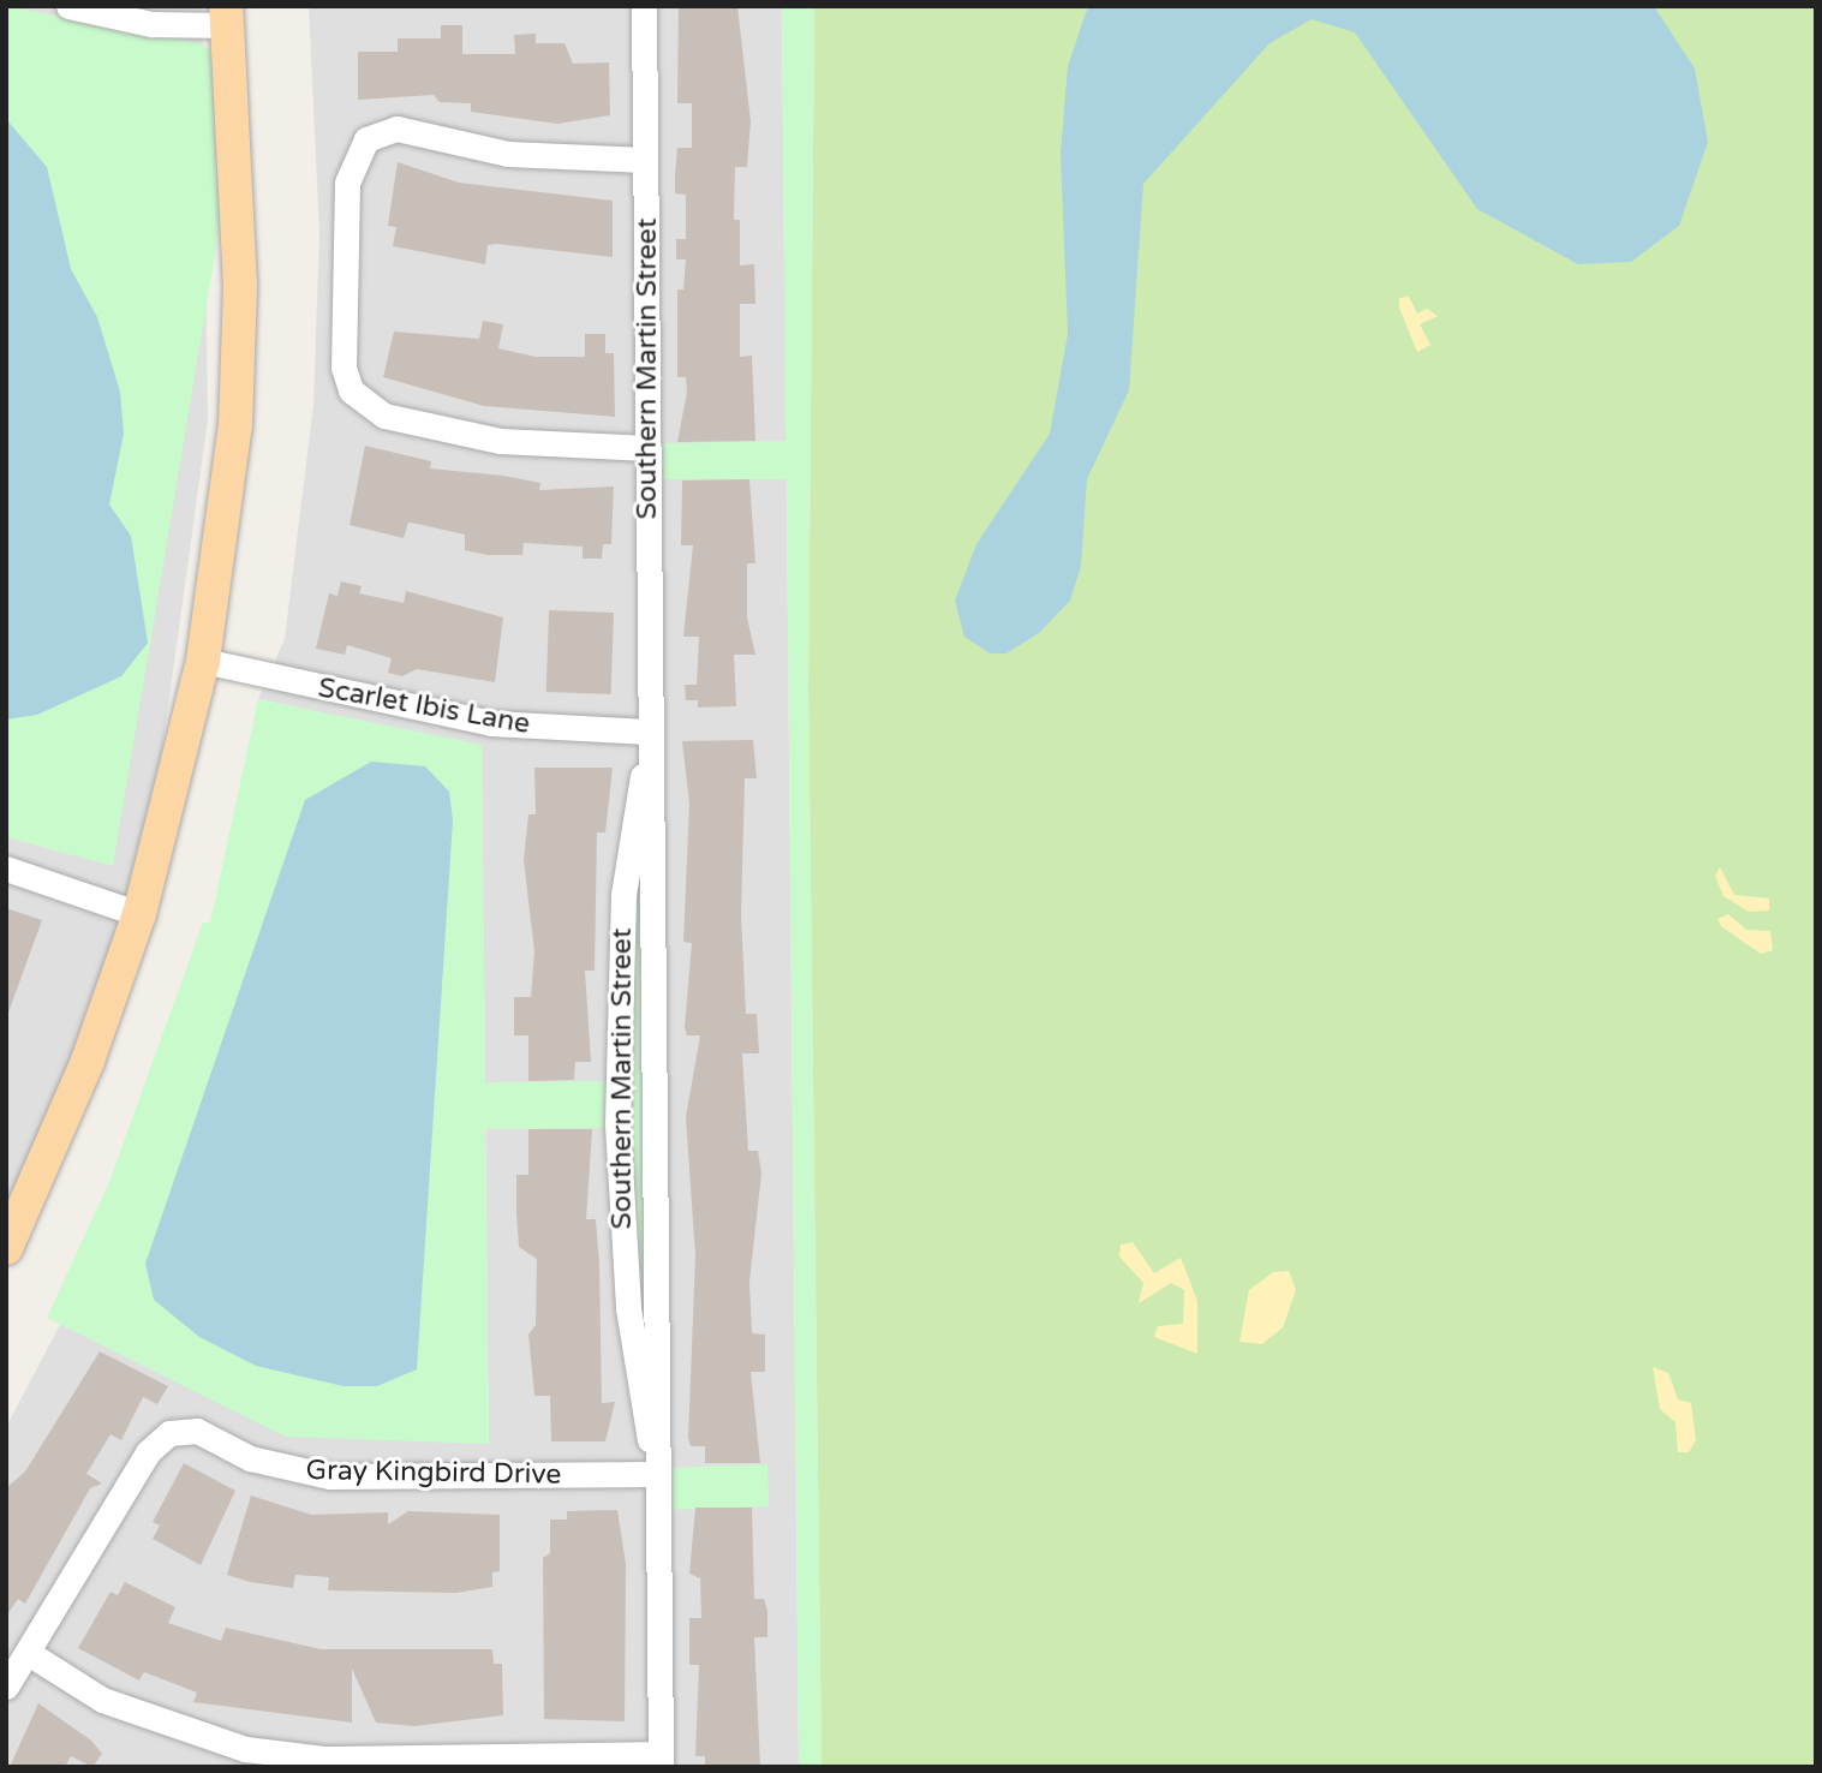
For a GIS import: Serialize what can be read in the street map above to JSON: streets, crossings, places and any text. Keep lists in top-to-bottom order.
{
  "streets": {
    "street": ["Southern Martin Street", "Scarlet Ibis Lane", "Gray Kingbird Drive"]
  },
  "crossings": [
    ["Southern Martin Street", "Scarlet Ibis Lane"],
    ["Southern Martin Street", "Gray Kingbird Drive"]
  ]
}
